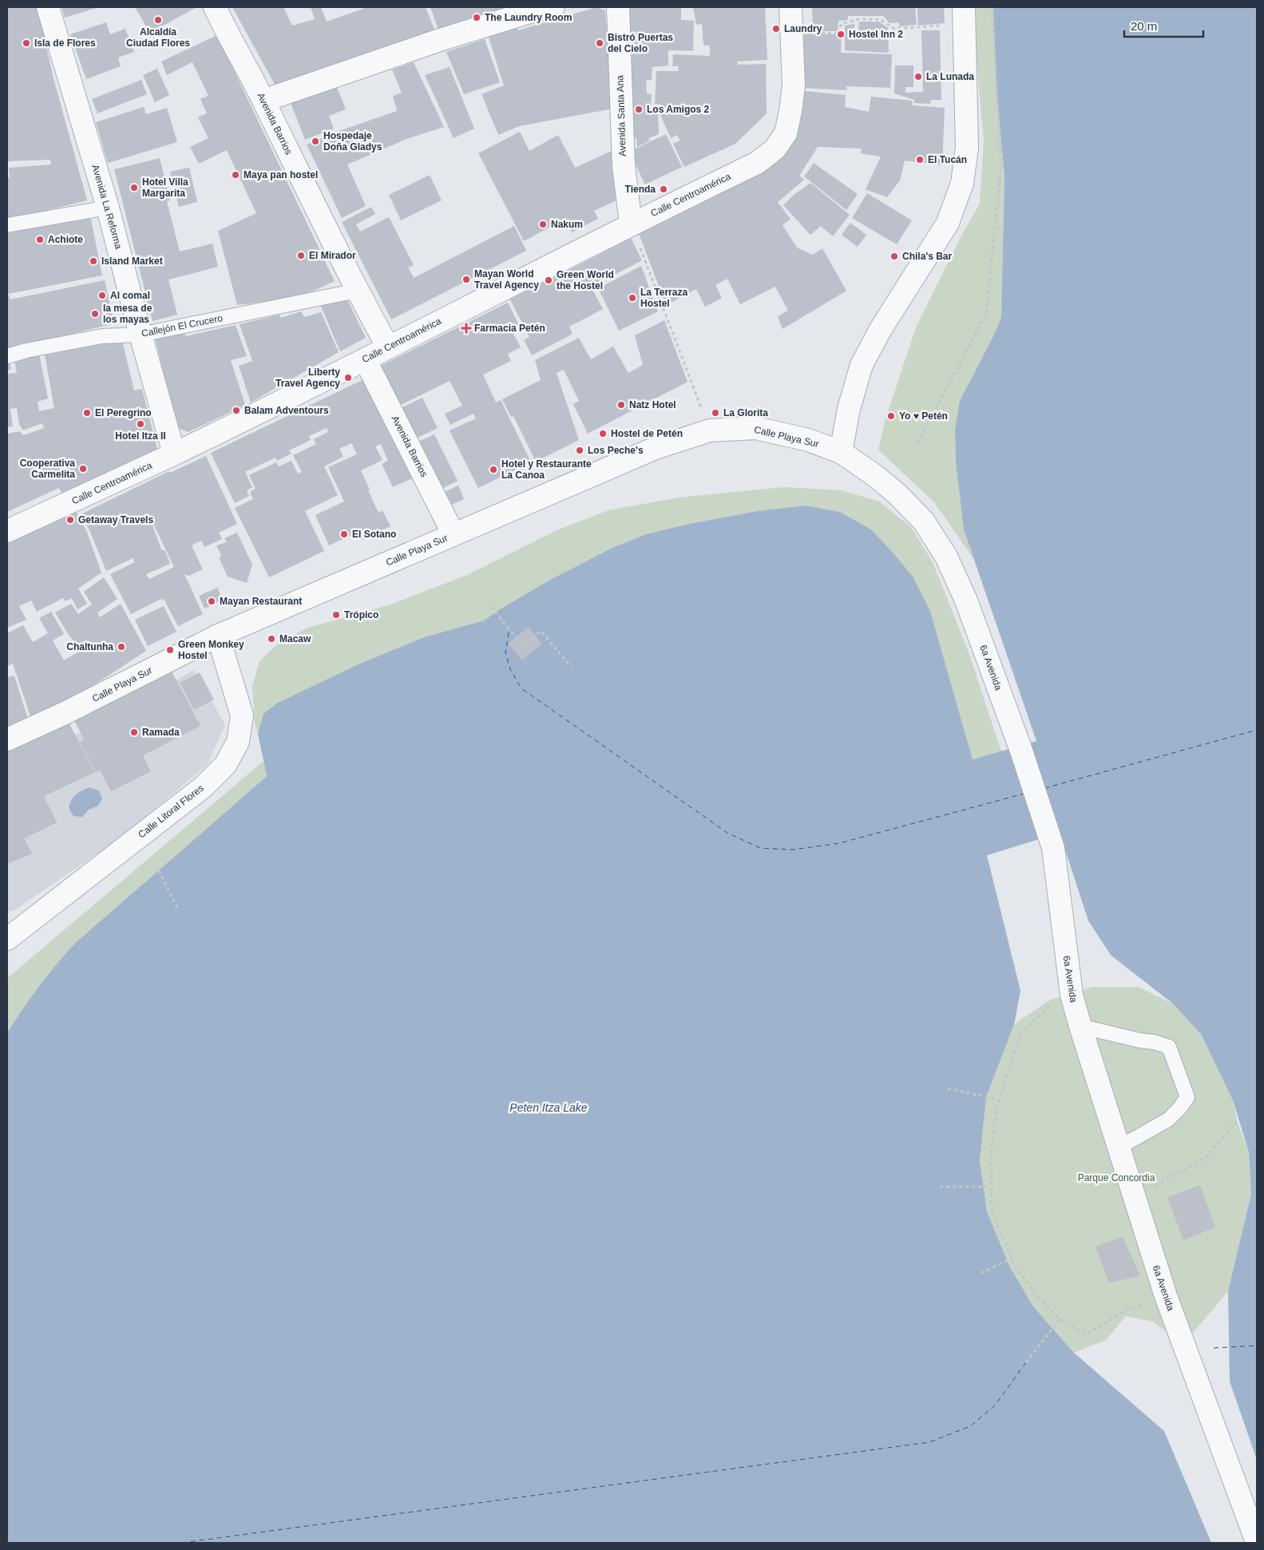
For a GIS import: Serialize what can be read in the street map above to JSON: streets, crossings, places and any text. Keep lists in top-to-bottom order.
{
  "streets": {
    "street": [
      "Avenida Santa Ana",
      "Avenida Barrios",
      "Calle Centroamérica",
      "Avenida La Reforma",
      "Calle Playa Sur",
      "6a Avenida",
      "Calle Litoral Flores"
    ],
    "lane": ["Callejón El Crucero"]
  },
  "crossings": [
    ["Avenida Santa Ana", "Calle Centroamérica"],
    ["Avenida Barrios", "Calle Centroamérica"],
    ["Avenida Barrios", "Callejón El Crucero"],
    ["Avenida Barrios", "Calle Playa Sur"],
    ["Calle Centroamérica", "Avenida La Reforma"],
    ["Avenida La Reforma", "Callejón El Crucero"],
    ["Calle Playa Sur", "6a Avenida"],
    ["Calle Playa Sur", "Calle Litoral Flores"]
  ],
  "water": ["Peten Itza Lake"],
  "parks": ["Parque Concordia"],
  "places": {
    "other": [
      "The Laundry Room",
      "Alcaldía Ciudad Flores",
      "Laundry",
      "Hostel Inn 2",
      "Isla de Flores",
      "Bistró Puertas del Cielo",
      "La Lunada",
      "Los Amigos 2",
      "Hospedaje Doña Gladys",
      "El Tucán",
      "Maya pan hostel",
      "Hotel Villa Margarita",
      "Tienda",
      "Nakum",
      "Achiote",
      "El Mirador",
      "Chila's Bar",
      "Island Market",
      "Mayan World Travel Agency",
      "Green World the Hostel",
      "Al comal",
      "La Terraza Hostel",
      "la mesa de los mayas",
      "Liberty Travel Agency",
      "Natz Hotel",
      "Balam Adventours",
      "El Peregrino",
      "La Glorita",
      "Yo ♥ Petén",
      "Hotel Itza II",
      "Hostel de Petén",
      "Los Peche's",
      "Cooperativa Carmelita",
      "Hotel y Restaurante La Canoa",
      "Getaway Travels",
      "El Sotano",
      "Mayan Restaurant",
      "Trópico",
      "Macaw",
      "Chaltunha",
      "Green Monkey Hostel",
      "Ramada"
    ],
    "health": ["Farmacia Petén"]
  },
  "scale_bar": "20 m"
}
